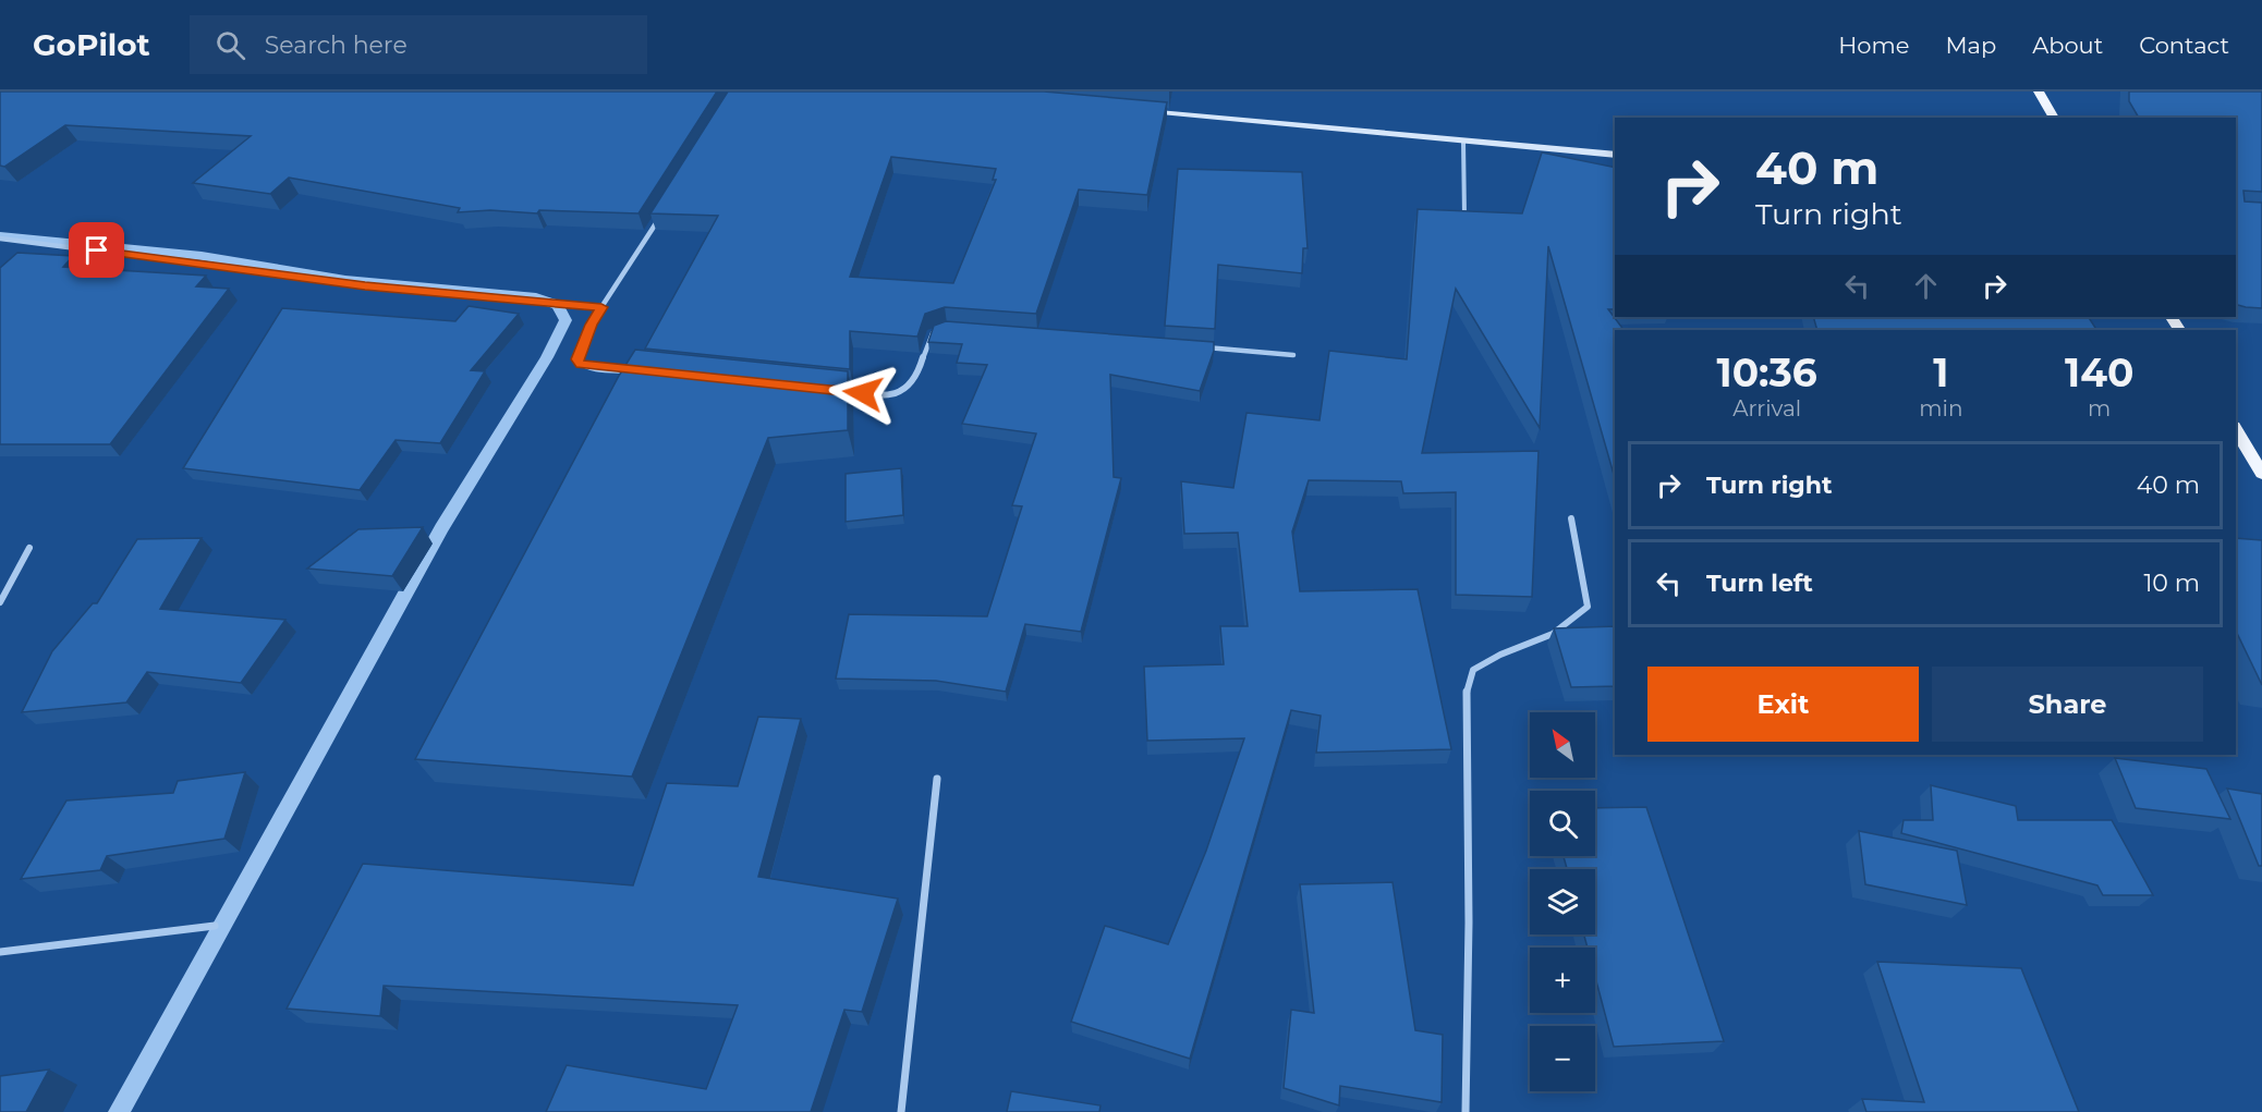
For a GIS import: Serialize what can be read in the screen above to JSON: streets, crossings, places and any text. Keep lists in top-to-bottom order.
{
  "north": "top left",
  "page": {
    "header": "GoPilot",
    "search": "Search here",
    "nav": [
      "Home",
      "Map",
      "About",
      "Contact"
    ],
    "turn": ["40 m", "Turn right"],
    "eta": [
      "10:36",
      "Arrival",
      "1",
      "min",
      "140",
      "m"
    ],
    "list": [
      {
        "name": "Turn right",
        "value": "40 m"
      },
      {
        "name": "Turn left",
        "value": "10 m"
      }
    ],
    "buttons": ["Exit", "Share"],
    "map_buttons": ["+", "−"]
  }
}
